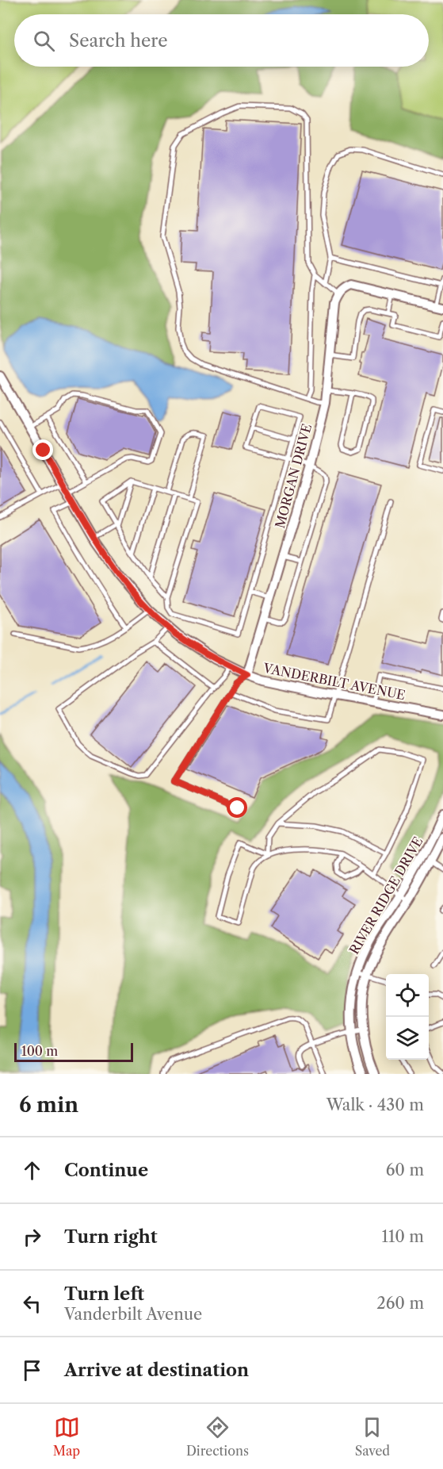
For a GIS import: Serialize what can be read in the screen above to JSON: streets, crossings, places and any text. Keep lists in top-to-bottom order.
{
  "streets": {
    "street": ["MORGAN DRIVE", "VANDERBILT AVENUE", "RIVER RIDGE DRIVE"]
  },
  "crossings": [
    ["MORGAN DRIVE", "VANDERBILT AVENUE"]
  ],
  "scale_bar": "100 m",
  "page": {
    "search": "Search here",
    "scale": "100 m",
    "heading": ["6 min", "Walk · 430 m"],
    "list": [
      ["Continue", "60 m"],
      ["Turn right", "110 m"],
      ["Turn left", "Vanderbilt Avenue", "260 m"],
      "Arrive at destination"
    ],
    "nav": ["Map", "Directions", "Saved"]
  }
}
